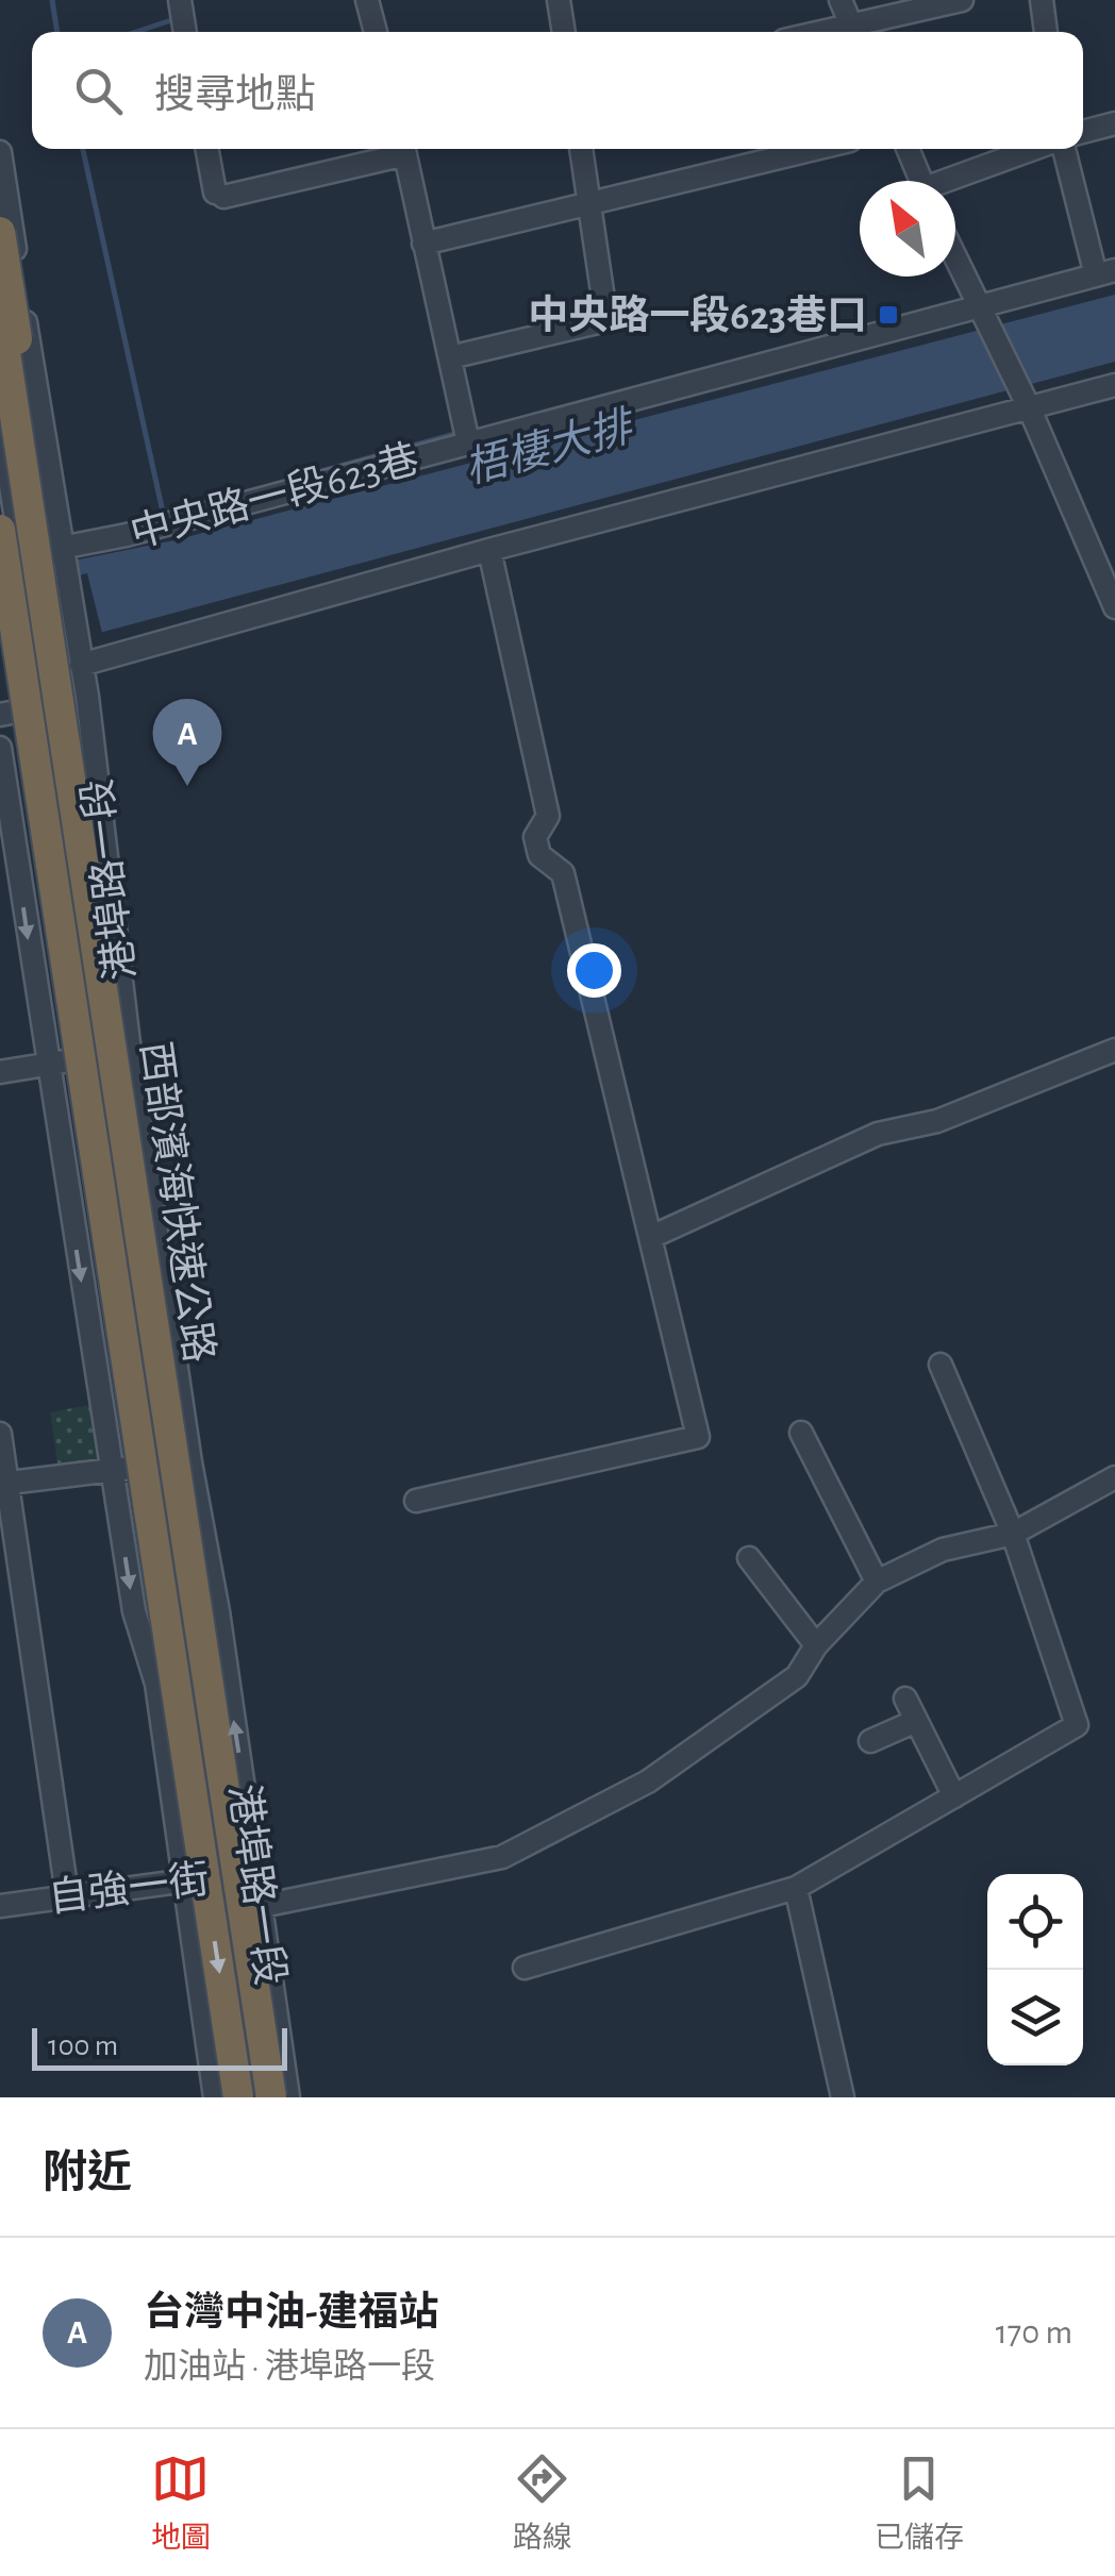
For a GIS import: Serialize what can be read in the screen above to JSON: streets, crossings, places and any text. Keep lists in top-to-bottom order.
{
  "streets": {
    "highway": ["西部濱海快速公路"],
    "street": ["中央路一段623巷", "港埠路一段", "自強一街"]
  },
  "crossings": [
    ["中央路一段623巷", "港埠路一段"],
    ["港埠路一段", "自強一街"]
  ],
  "water": ["梧棲大排"],
  "places": {
    "transit": ["中央路一段623巷口"]
  },
  "scale_bar": "100 m",
  "north": "top left",
  "page": {
    "search": "搜尋地點",
    "pins": "A",
    "scale": "100 m",
    "heading": "附近",
    "list": [
      {
        "mark": "A",
        "name": "台灣中油-建福站",
        "note": "加油站 · 港埠路一段",
        "value": "170 m"
      }
    ],
    "nav": ["地圖", "路線", "已儲存"]
  }
}
